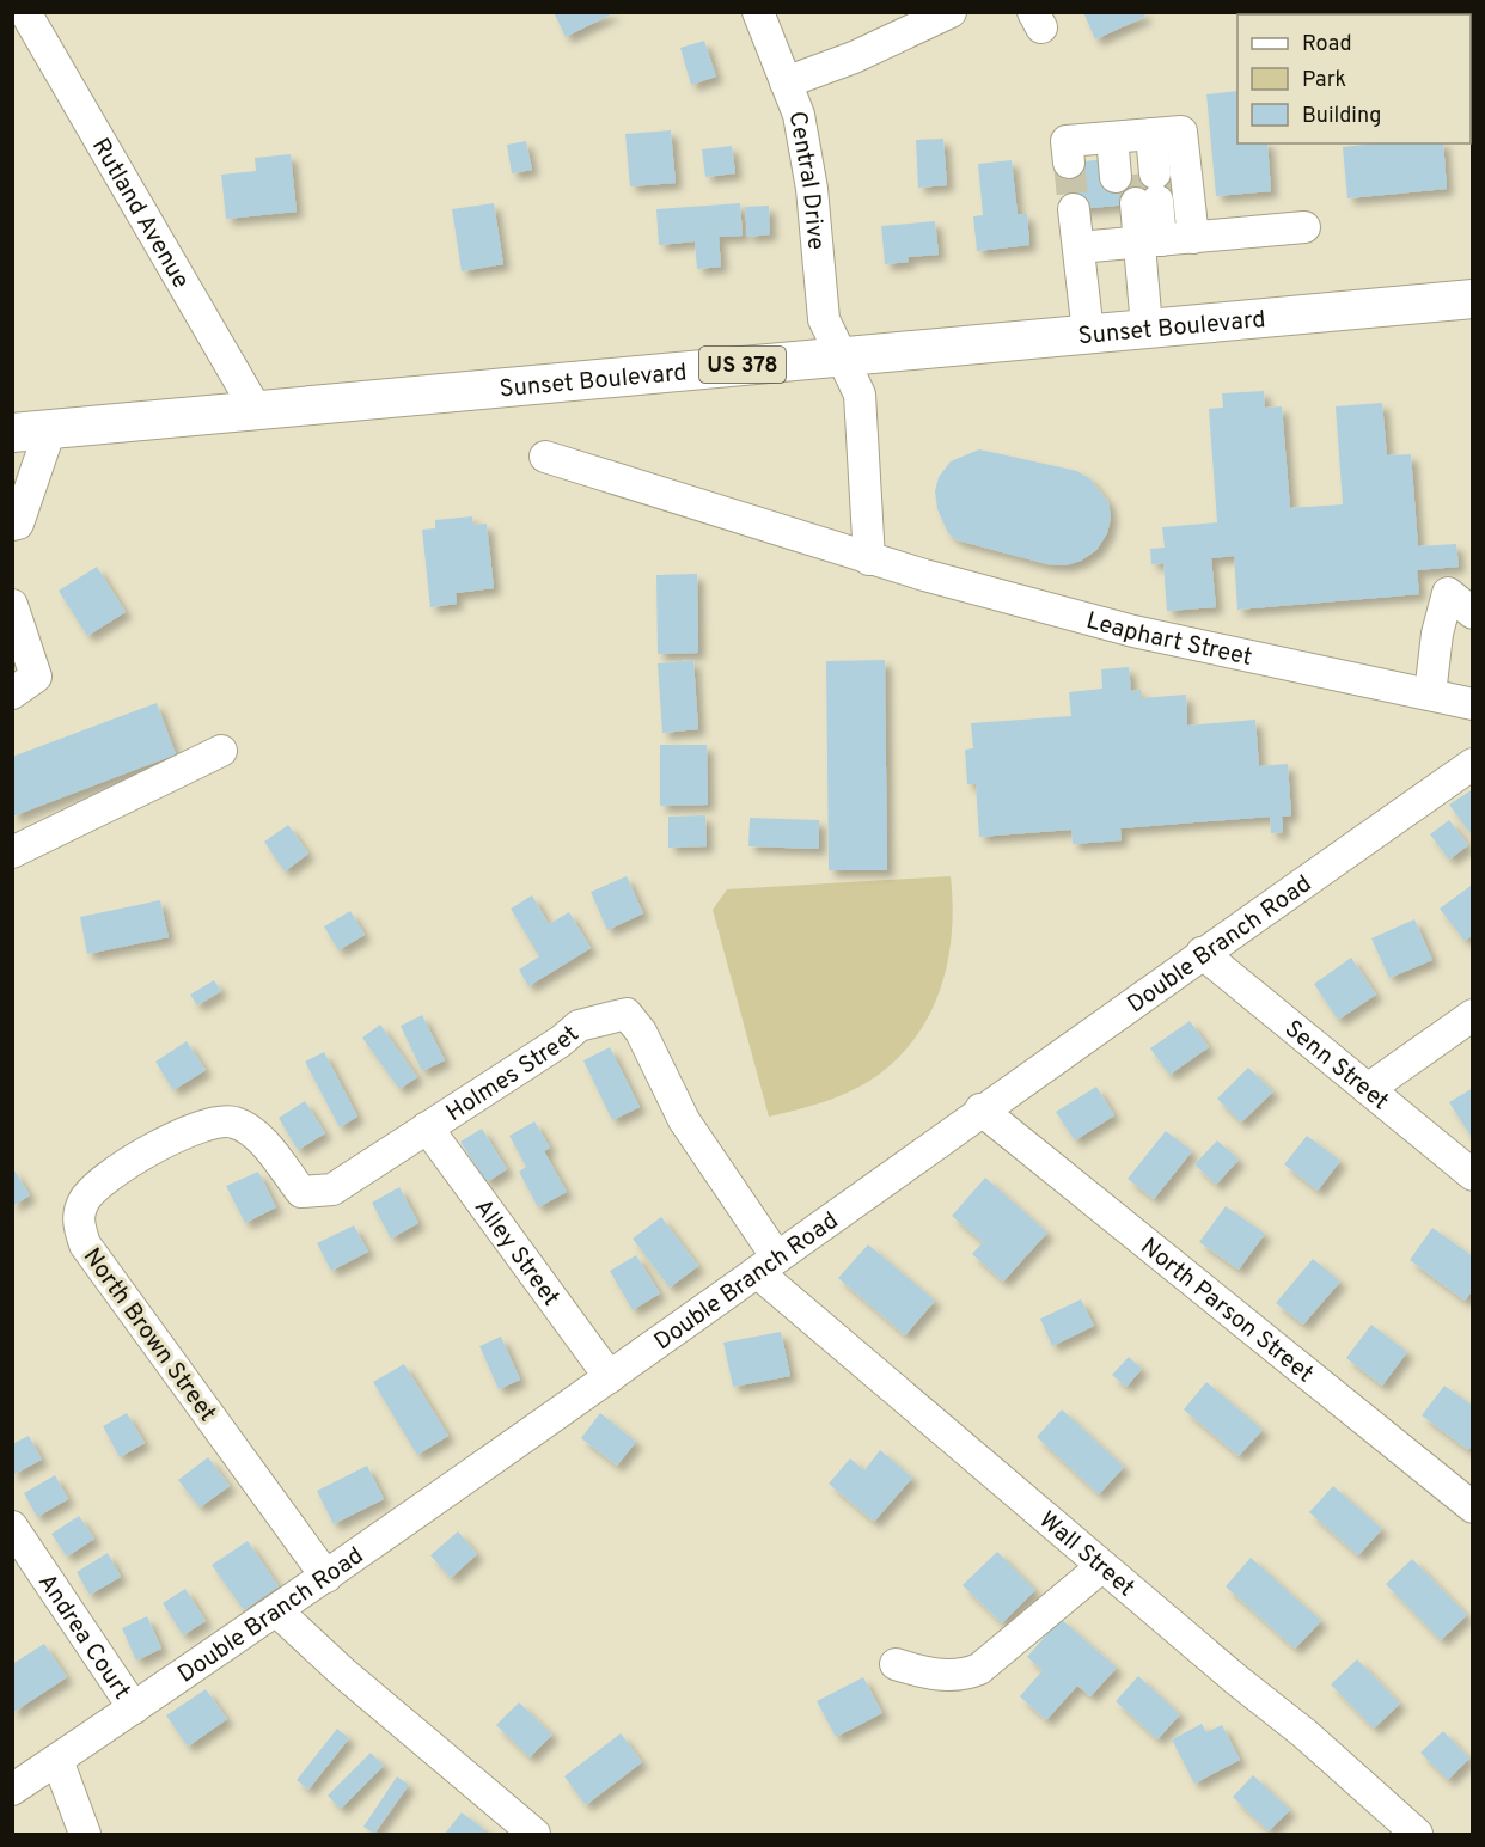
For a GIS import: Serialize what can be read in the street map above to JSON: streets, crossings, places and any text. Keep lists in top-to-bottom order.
{
  "streets": {
    "main road": ["Sunset Boulevard", "US 378"],
    "street": [
      "Central Drive",
      "Rutland Avenue",
      "Leaphart Street",
      "Double Branch Road",
      "Senn Street",
      "Holmes Street",
      "Alley Street",
      "North Parson Street",
      "North Brown Street",
      "Wall Street",
      "Andrea Court"
    ]
  },
  "crossings": [
    ["Central Drive", "Sunset Boulevard"],
    ["Rutland Avenue", "Sunset Boulevard"],
    ["Double Branch Road", "Senn Street"],
    ["Double Branch Road", "Holmes Street"],
    ["Double Branch Road", "Alley Street"],
    ["Double Branch Road", "North Parson Street"],
    ["Double Branch Road", "North Brown Street"],
    ["Double Branch Road", "Wall Street"],
    ["Double Branch Road", "Andrea Court"],
    ["Holmes Street", "Alley Street"],
    ["Holmes Street", "North Brown Street"],
    ["Holmes Street", "Wall Street"]
  ],
  "legend": ["Road", "Park", "Building"]
}
